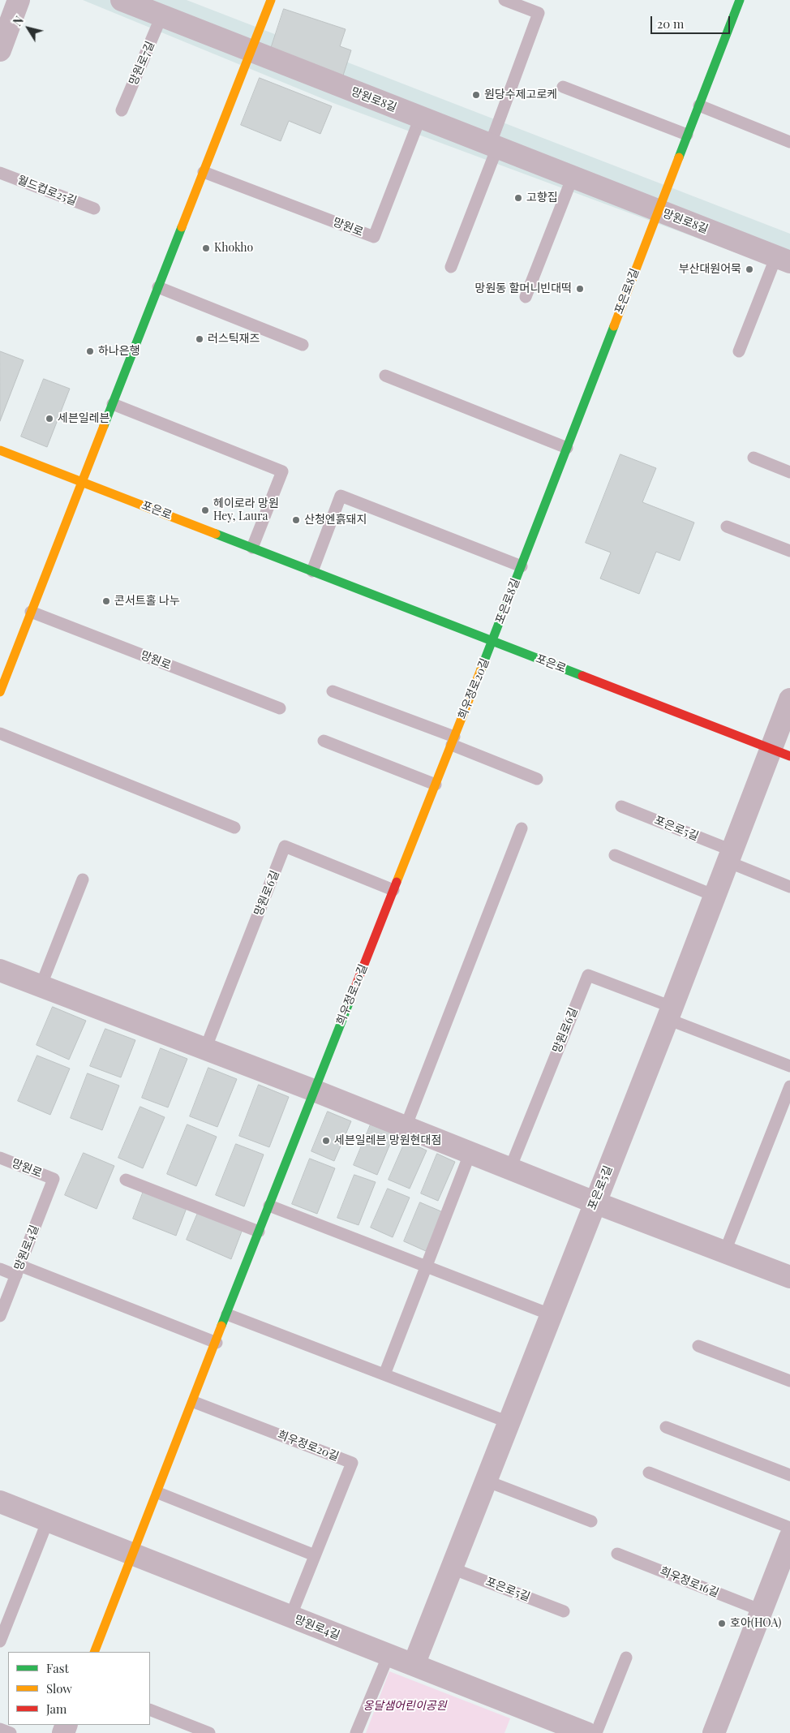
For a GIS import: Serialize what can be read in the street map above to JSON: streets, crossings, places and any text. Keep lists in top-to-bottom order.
{
  "streets": {
    "street": [
      "망원로8길",
      "포은로8길",
      "포은로",
      "희우정로20길",
      "포은로5길",
      "망원로4길"
    ],
    "lane": [
      "망원로7길",
      "월드컵로25길",
      "망원로",
      "망원로6길",
      "희우정로16길"
    ]
  },
  "crossings": [
    ["망원로8길", "망원로"],
    ["망원로8길", "포은로8길"],
    ["망원로", "망원로4길"],
    ["포은로8길", "포은로"],
    ["포은로8길", "희우정로20길"],
    ["포은로", "희우정로20길"],
    ["포은로", "포은로5길"],
    ["희우정로20길", "망원로6길"],
    ["희우정로20길", "망원로4길"],
    ["포은로5길", "망원로6길"],
    ["포은로5길", "망원로4길"]
  ],
  "parks": ["옹달샘어린이공원"],
  "places": [
    "원당수제고로케",
    "고향집",
    "Khokho",
    "부산대원어묵",
    "망원동 할머니빈대떡",
    "러스틱재즈",
    "하나은행",
    "세븐일레븐",
    "헤이로라 망원 Hey, Laura",
    "산청엔흙돼지",
    "콘서트홀 나누",
    "세븐일레븐 망원현대점",
    "호아(HOA)"
  ],
  "legend": ["Fast", "Slow", "Jam"],
  "scale_bar": "20 m",
  "north": "top left"
}
